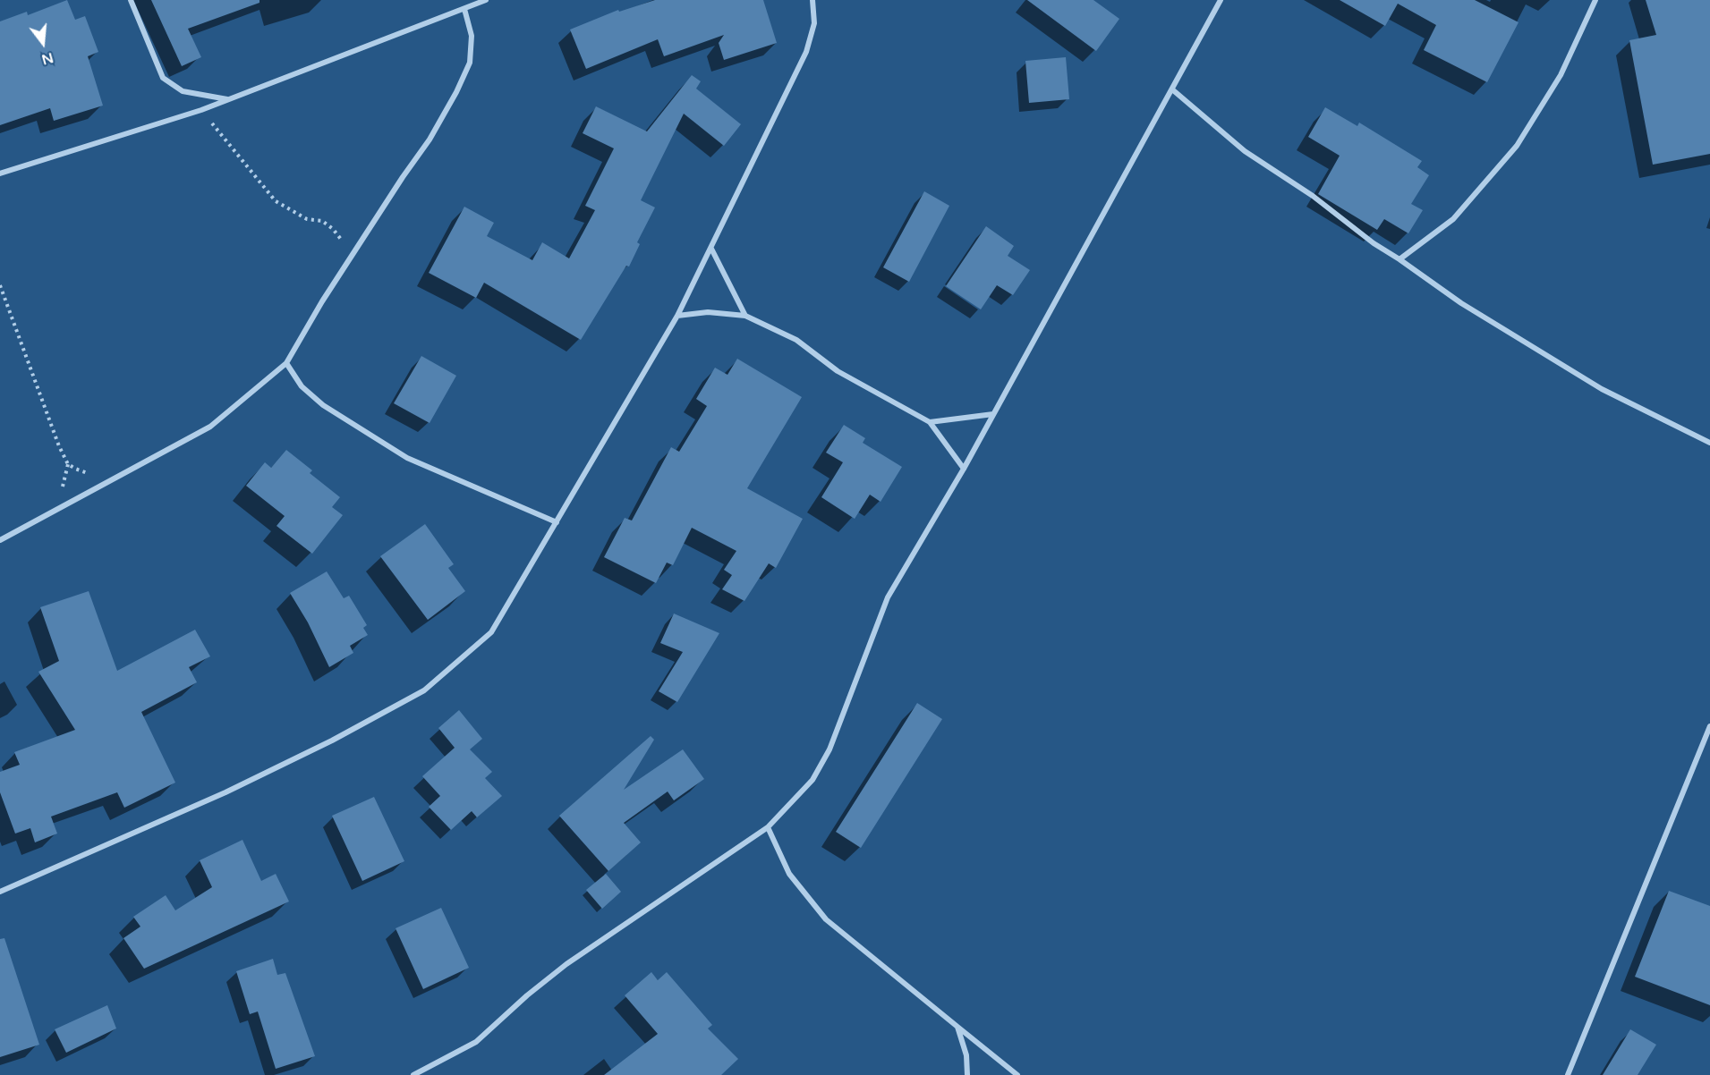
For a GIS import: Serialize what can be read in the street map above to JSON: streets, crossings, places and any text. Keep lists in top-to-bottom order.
{
  "north": "bottom"
}
